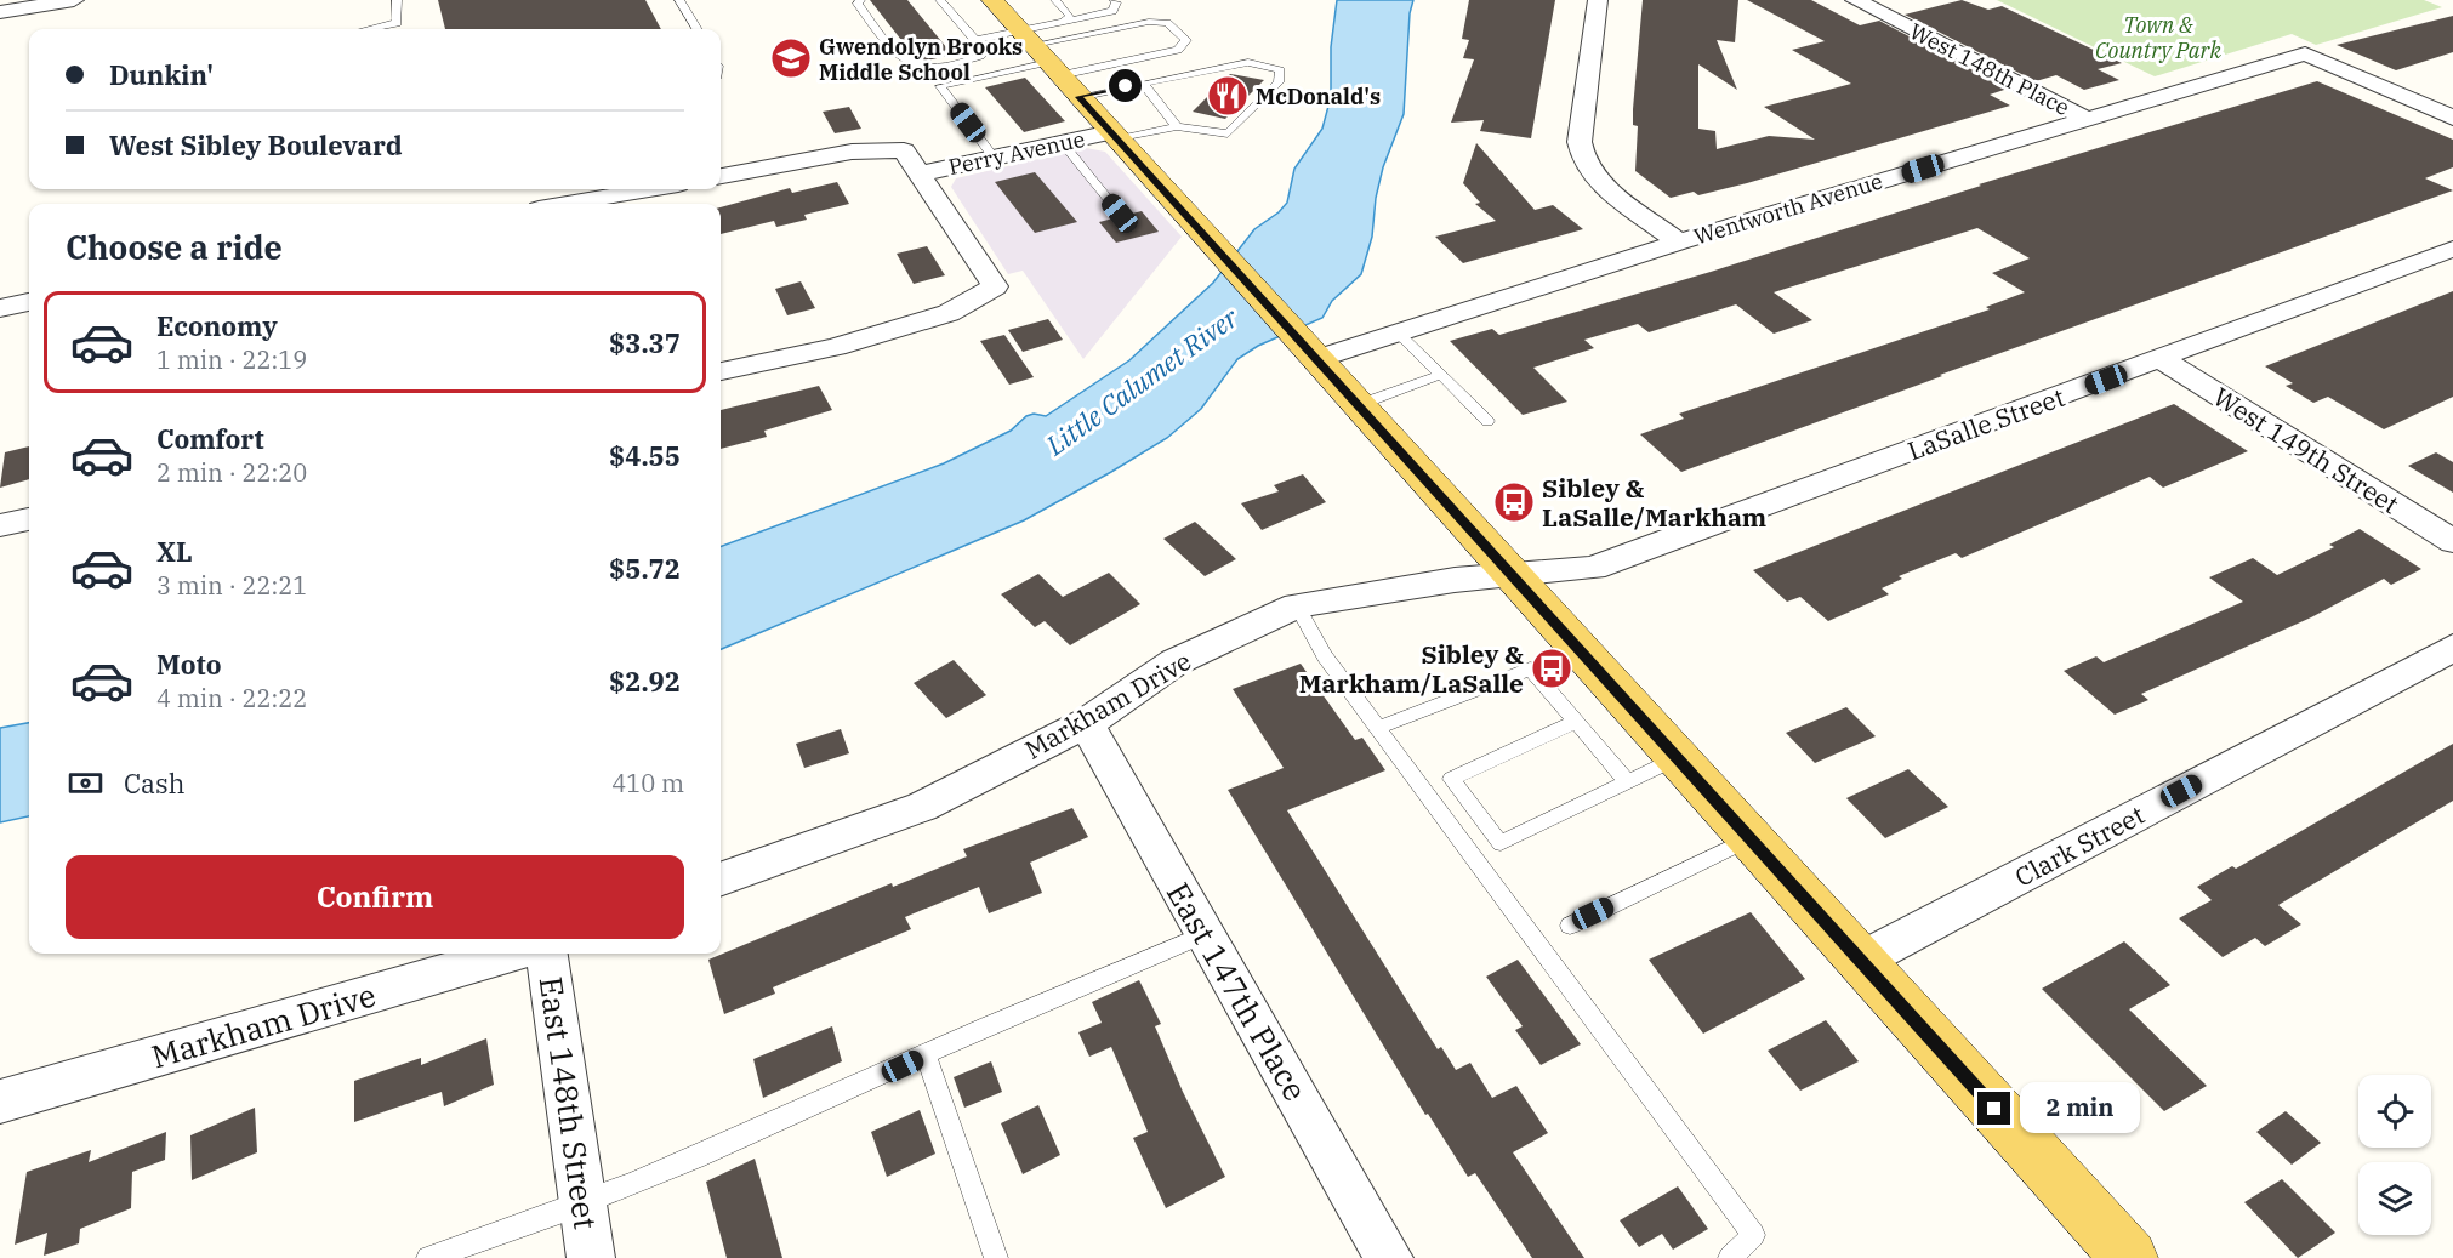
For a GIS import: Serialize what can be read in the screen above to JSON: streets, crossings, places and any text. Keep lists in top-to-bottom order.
{
  "streets": {
    "street": [
      "West 148th Place",
      "Perry Avenue",
      "Wentworth Avenue",
      "LaSalle Street",
      "West 149th Street",
      "Markham Drive",
      "Clark Street",
      "East 147th Place",
      "East 148th Street"
    ]
  },
  "crossings": [
    ["West 148th Place", "Wentworth Avenue"],
    ["LaSalle Street", "West 149th Street"],
    ["LaSalle Street", "Markham Drive"],
    ["Markham Drive", "East 147th Place"]
  ],
  "water": ["Little Calumet River"],
  "parks": ["Town & Country Park"],
  "places": {
    "school or university": ["Gwendolyn Brooks Middle School"],
    "restaurant": ["McDonald's"],
    "bus stop": ["Sibley & LaSalle/Markham", "Sibley & Markham/LaSalle"]
  },
  "page": {
    "banner": ["Dunkin'", "West Sibley Boulevard"],
    "heading": "Choose a ride",
    "list": [
      {
        "name": "Economy",
        "note": "1 min · 22:19",
        "value": "$3.37"
      },
      {
        "name": "Comfort",
        "note": "2 min · 22:20",
        "value": "$4.55"
      },
      {
        "name": "XL",
        "note": "3 min · 22:21",
        "value": "$5.72"
      },
      {
        "name": "Moto",
        "note": "4 min · 22:22",
        "value": "$2.92"
      }
    ],
    "pay": ["Cash", "410 m"],
    "buttons": "Confirm",
    "bubble": "2 min"
  }
}
